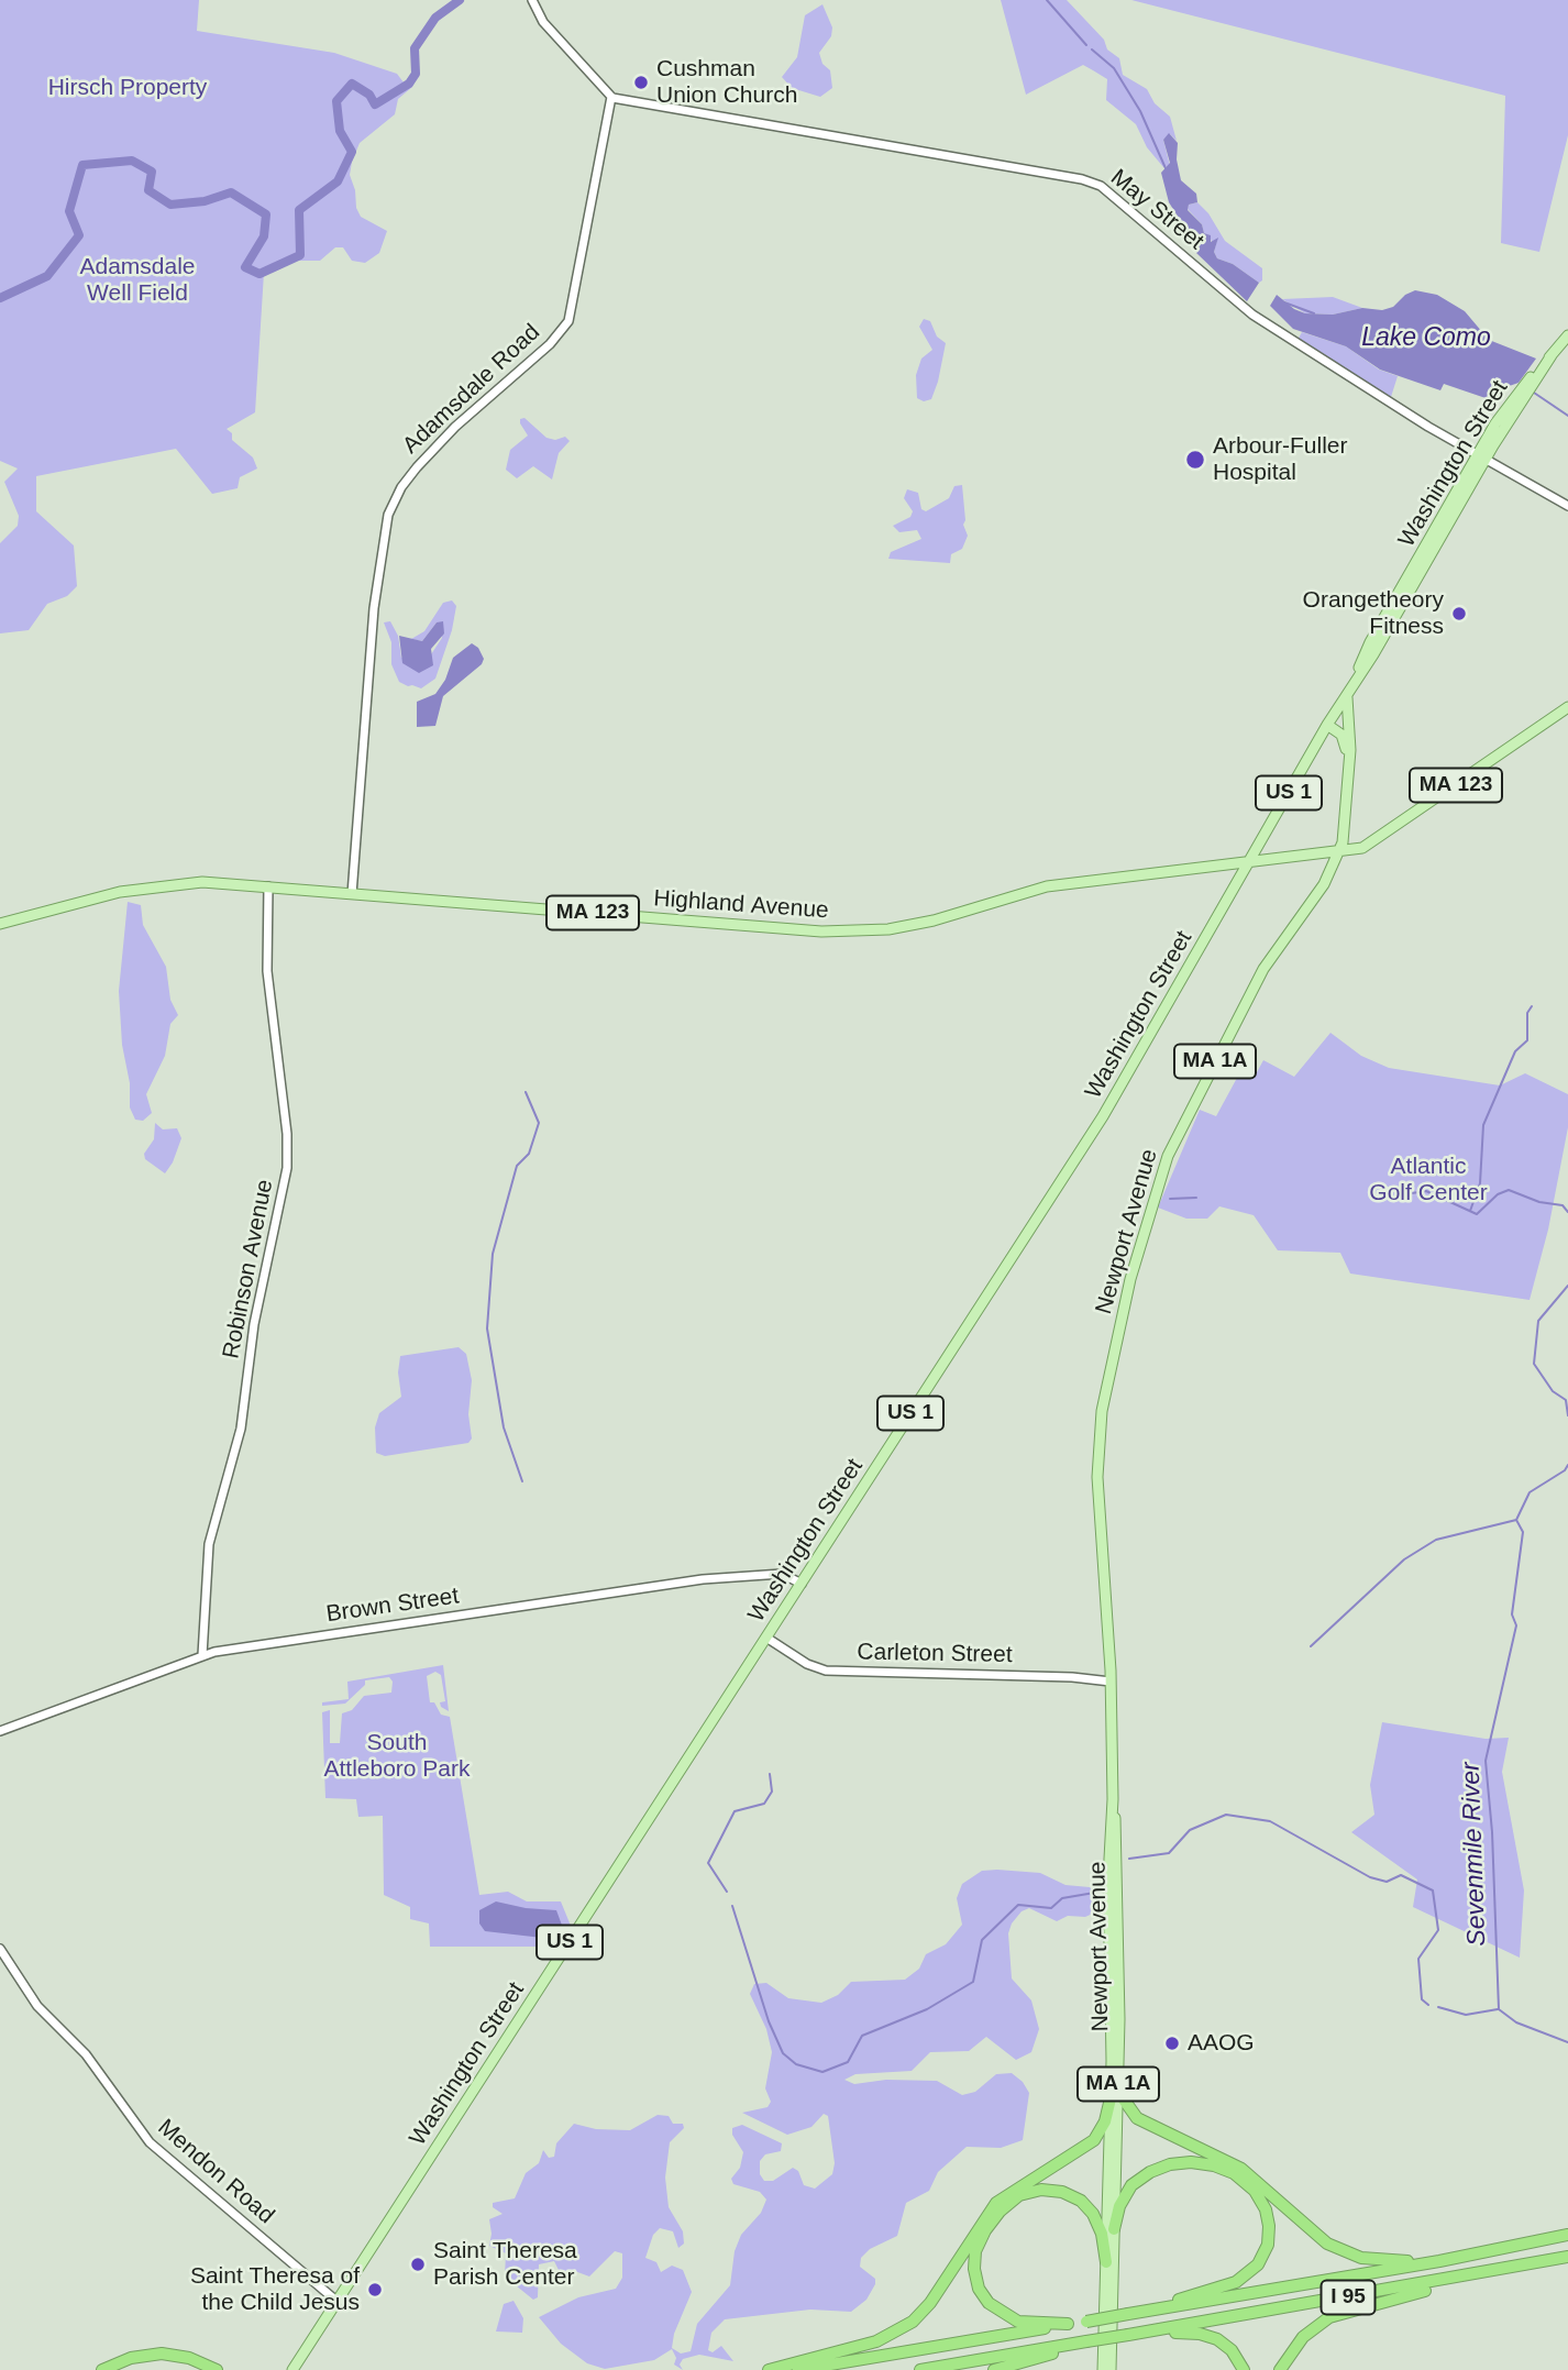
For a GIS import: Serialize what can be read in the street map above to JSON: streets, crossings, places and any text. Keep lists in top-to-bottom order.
{
  "streets": {
    "highway": ["I 95"],
    "main road": [
      "Washington Street",
      "MA 123",
      "US 1",
      "Highland Avenue",
      "MA 1A",
      "Newport Avenue"
    ],
    "street": [
      "May Street",
      "Adamsdale Road",
      "Robinson Avenue",
      "Brown Street",
      "Carleton Street",
      "Mendon Road"
    ]
  },
  "crossings": [
    ["May Street", "Adamsdale Road"],
    ["May Street", "Washington Street"],
    ["Adamsdale Road", "Highland Avenue"],
    ["Washington Street", "Highland Avenue"],
    ["Washington Street", "MA 1A"],
    ["Washington Street", "Brown Street"],
    ["Washington Street", "Carleton Street"],
    ["Washington Street", "Mendon Road"],
    ["MA 123", "Highland Avenue"],
    ["MA 123", "MA 1A"],
    ["MA 123", "Newport Avenue"],
    ["Highland Avenue", "MA 1A"],
    ["Highland Avenue", "Newport Avenue"],
    ["Highland Avenue", "Robinson Avenue"],
    ["MA 1A", "Newport Avenue"],
    ["Newport Avenue", "Carleton Street"],
    ["Robinson Avenue", "Brown Street"]
  ],
  "water": ["Lake Como", "Sevenmile River"],
  "parks": [
    "Hirsch Property",
    "Adamsdale Well Field",
    "Atlantic Golf Center",
    "South Attleboro Park"
  ],
  "places": [
    "Cushman Union Church",
    "Arbour-Fuller Hospital",
    "Orangetheory Fitness",
    "AAOG",
    "Saint Theresa Parish Center",
    "Saint Theresa of the Child Jesus"
  ]
}
